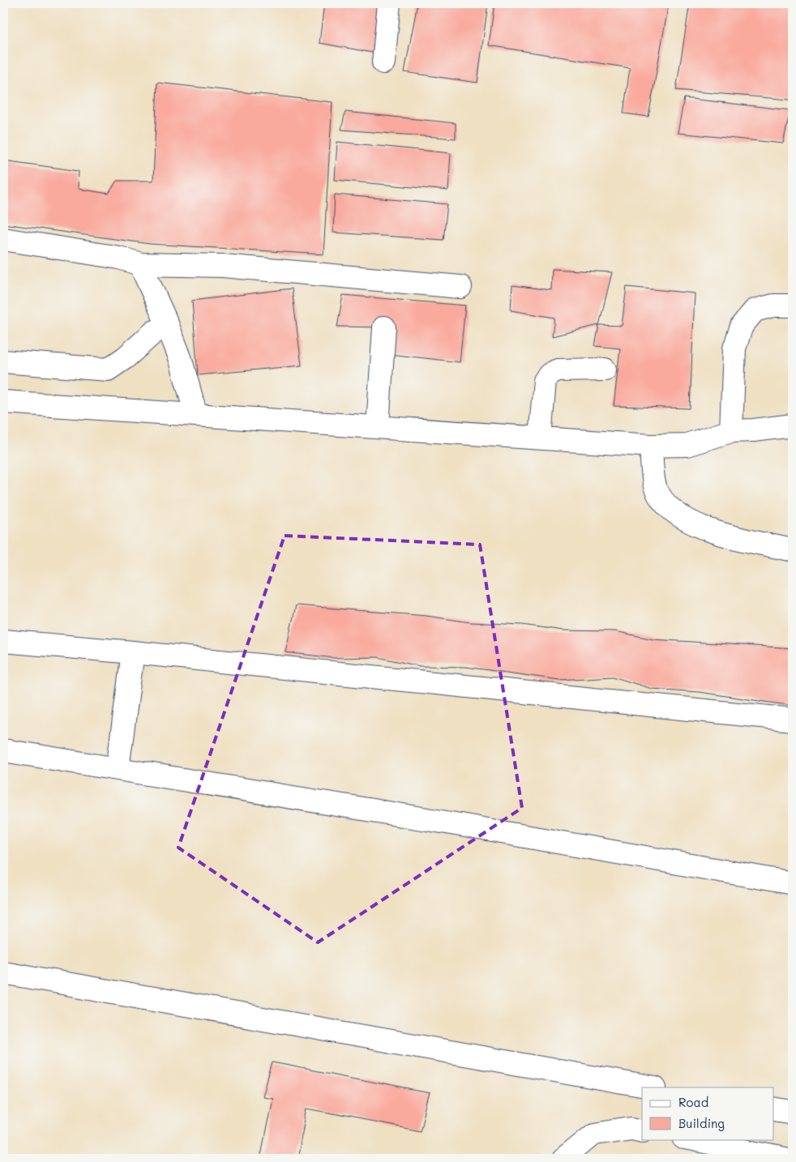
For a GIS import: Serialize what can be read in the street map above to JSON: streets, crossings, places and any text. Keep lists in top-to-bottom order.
{
  "legend": ["Road", "Building"]
}
